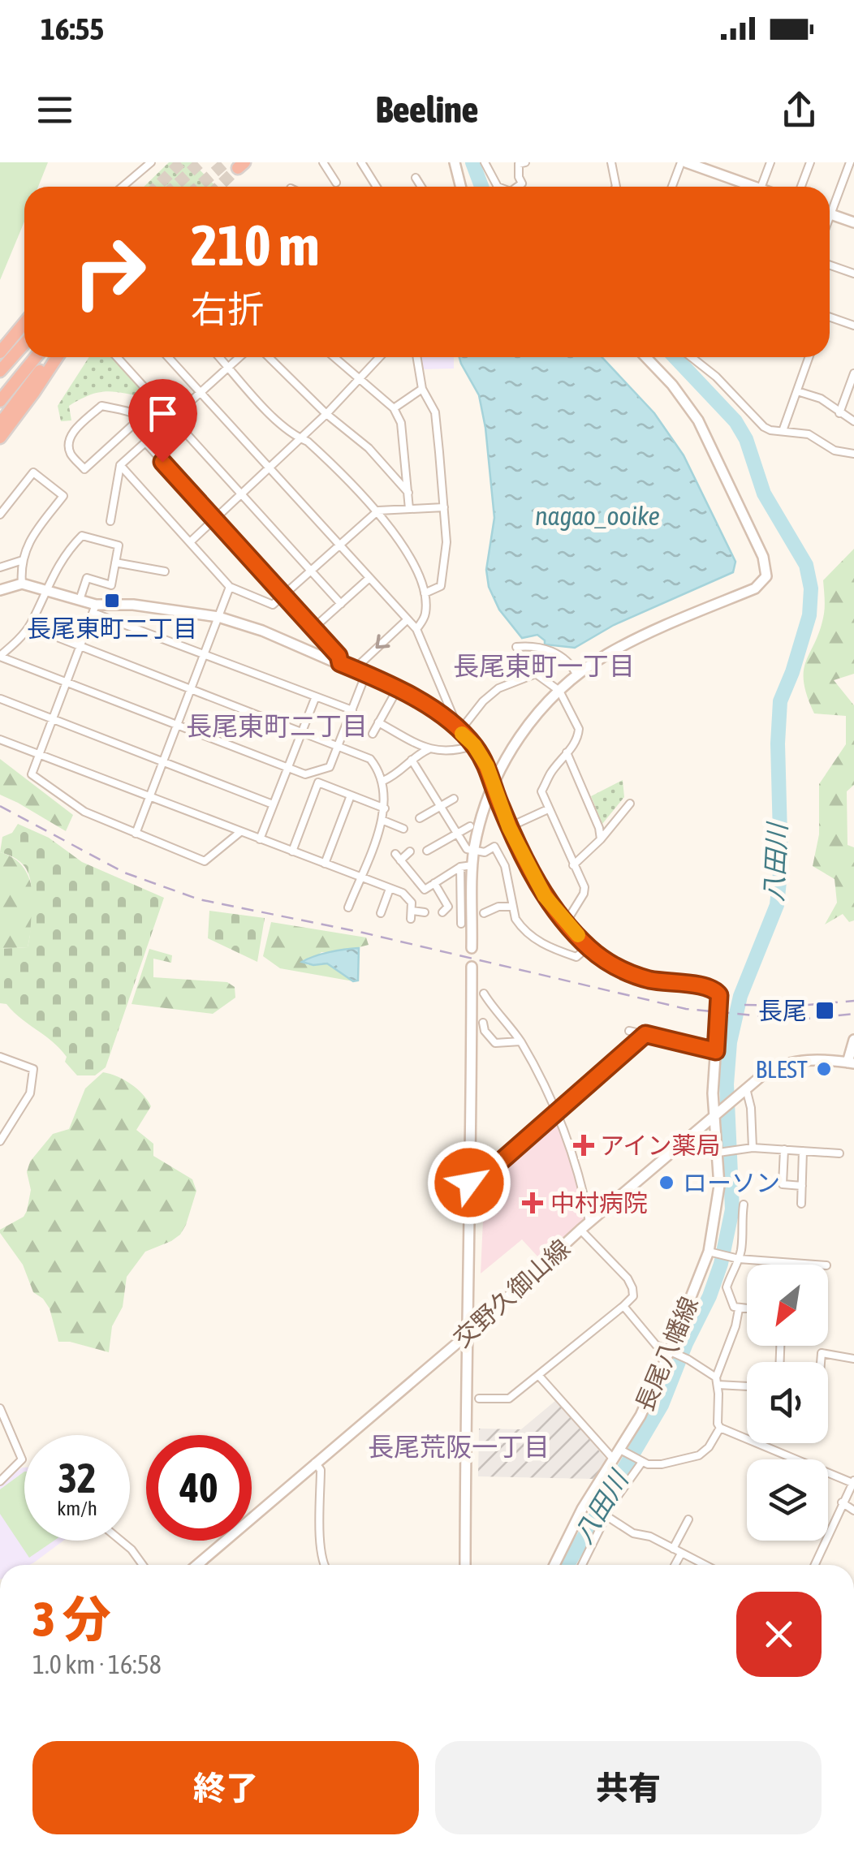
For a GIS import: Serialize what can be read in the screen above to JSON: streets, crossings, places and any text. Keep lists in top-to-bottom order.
{
  "streets": {
    "street": ["交野久御山線", "長尾八幡線"]
  },
  "crossings": [
    ["交野久御山線", "長尾八幡線"]
  ],
  "districts": ["長尾東町一丁目", "長尾東町二丁目", "長尾荒阪一丁目"],
  "water": ["nagao_ooike", "八田川"],
  "places": {
    "transit": ["長尾東町二丁目", "長尾"],
    "other": ["BLEST", "ローソン"],
    "health": ["アイン薬局", "中村病院"]
  },
  "north": "bottom left",
  "page": {
    "status": "16:55",
    "header": "Beeline",
    "turn": ["210 m", "右折"],
    "speed": "32 km/h",
    "limit": "40",
    "heading": ["3 分", "1.0 km · 16:58"],
    "buttons": ["終了", "共有"]
  }
}
